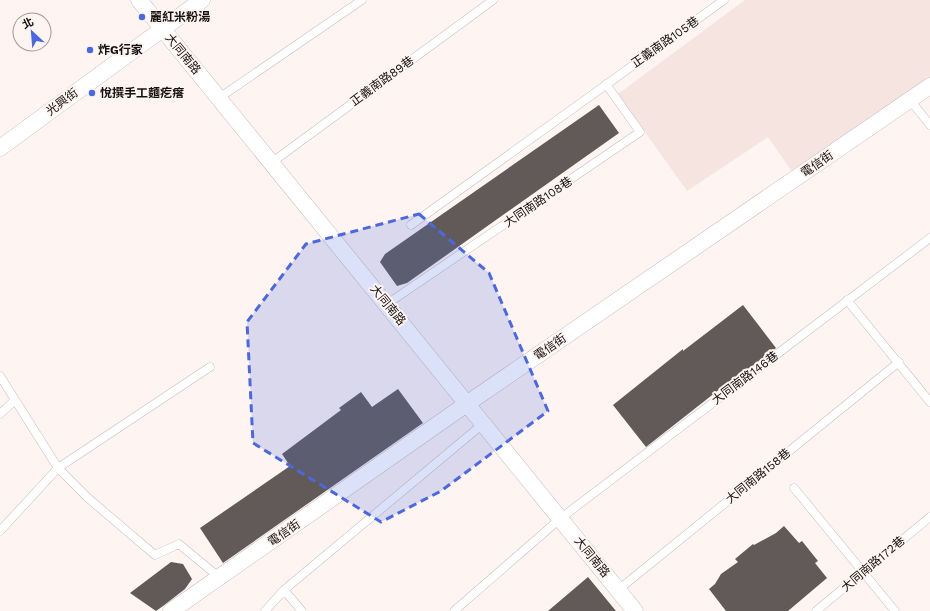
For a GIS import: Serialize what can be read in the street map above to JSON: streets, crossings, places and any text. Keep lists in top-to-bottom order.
{
  "streets": {
    "street": ["大同南路", "光興街", "電信街"],
    "lane": [
      "正義南路105巷",
      "正義南路89巷",
      "大同南路108巷",
      "大同南路146巷",
      "大同南路158巷",
      "大同南路172巷"
    ]
  },
  "crossings": [
    ["正義南路105巷", "大同南路108巷"],
    ["大同南路", "正義南路89巷"],
    ["大同南路", "光興街"],
    ["大同南路", "電信街"],
    ["大同南路", "大同南路108巷"],
    ["大同南路", "大同南路146巷"],
    ["大同南路", "大同南路158巷"]
  ],
  "places": ["麗紅米粉湯", "炸G行家", "悅撰手工麵疙瘩"],
  "north": "top left"
}
